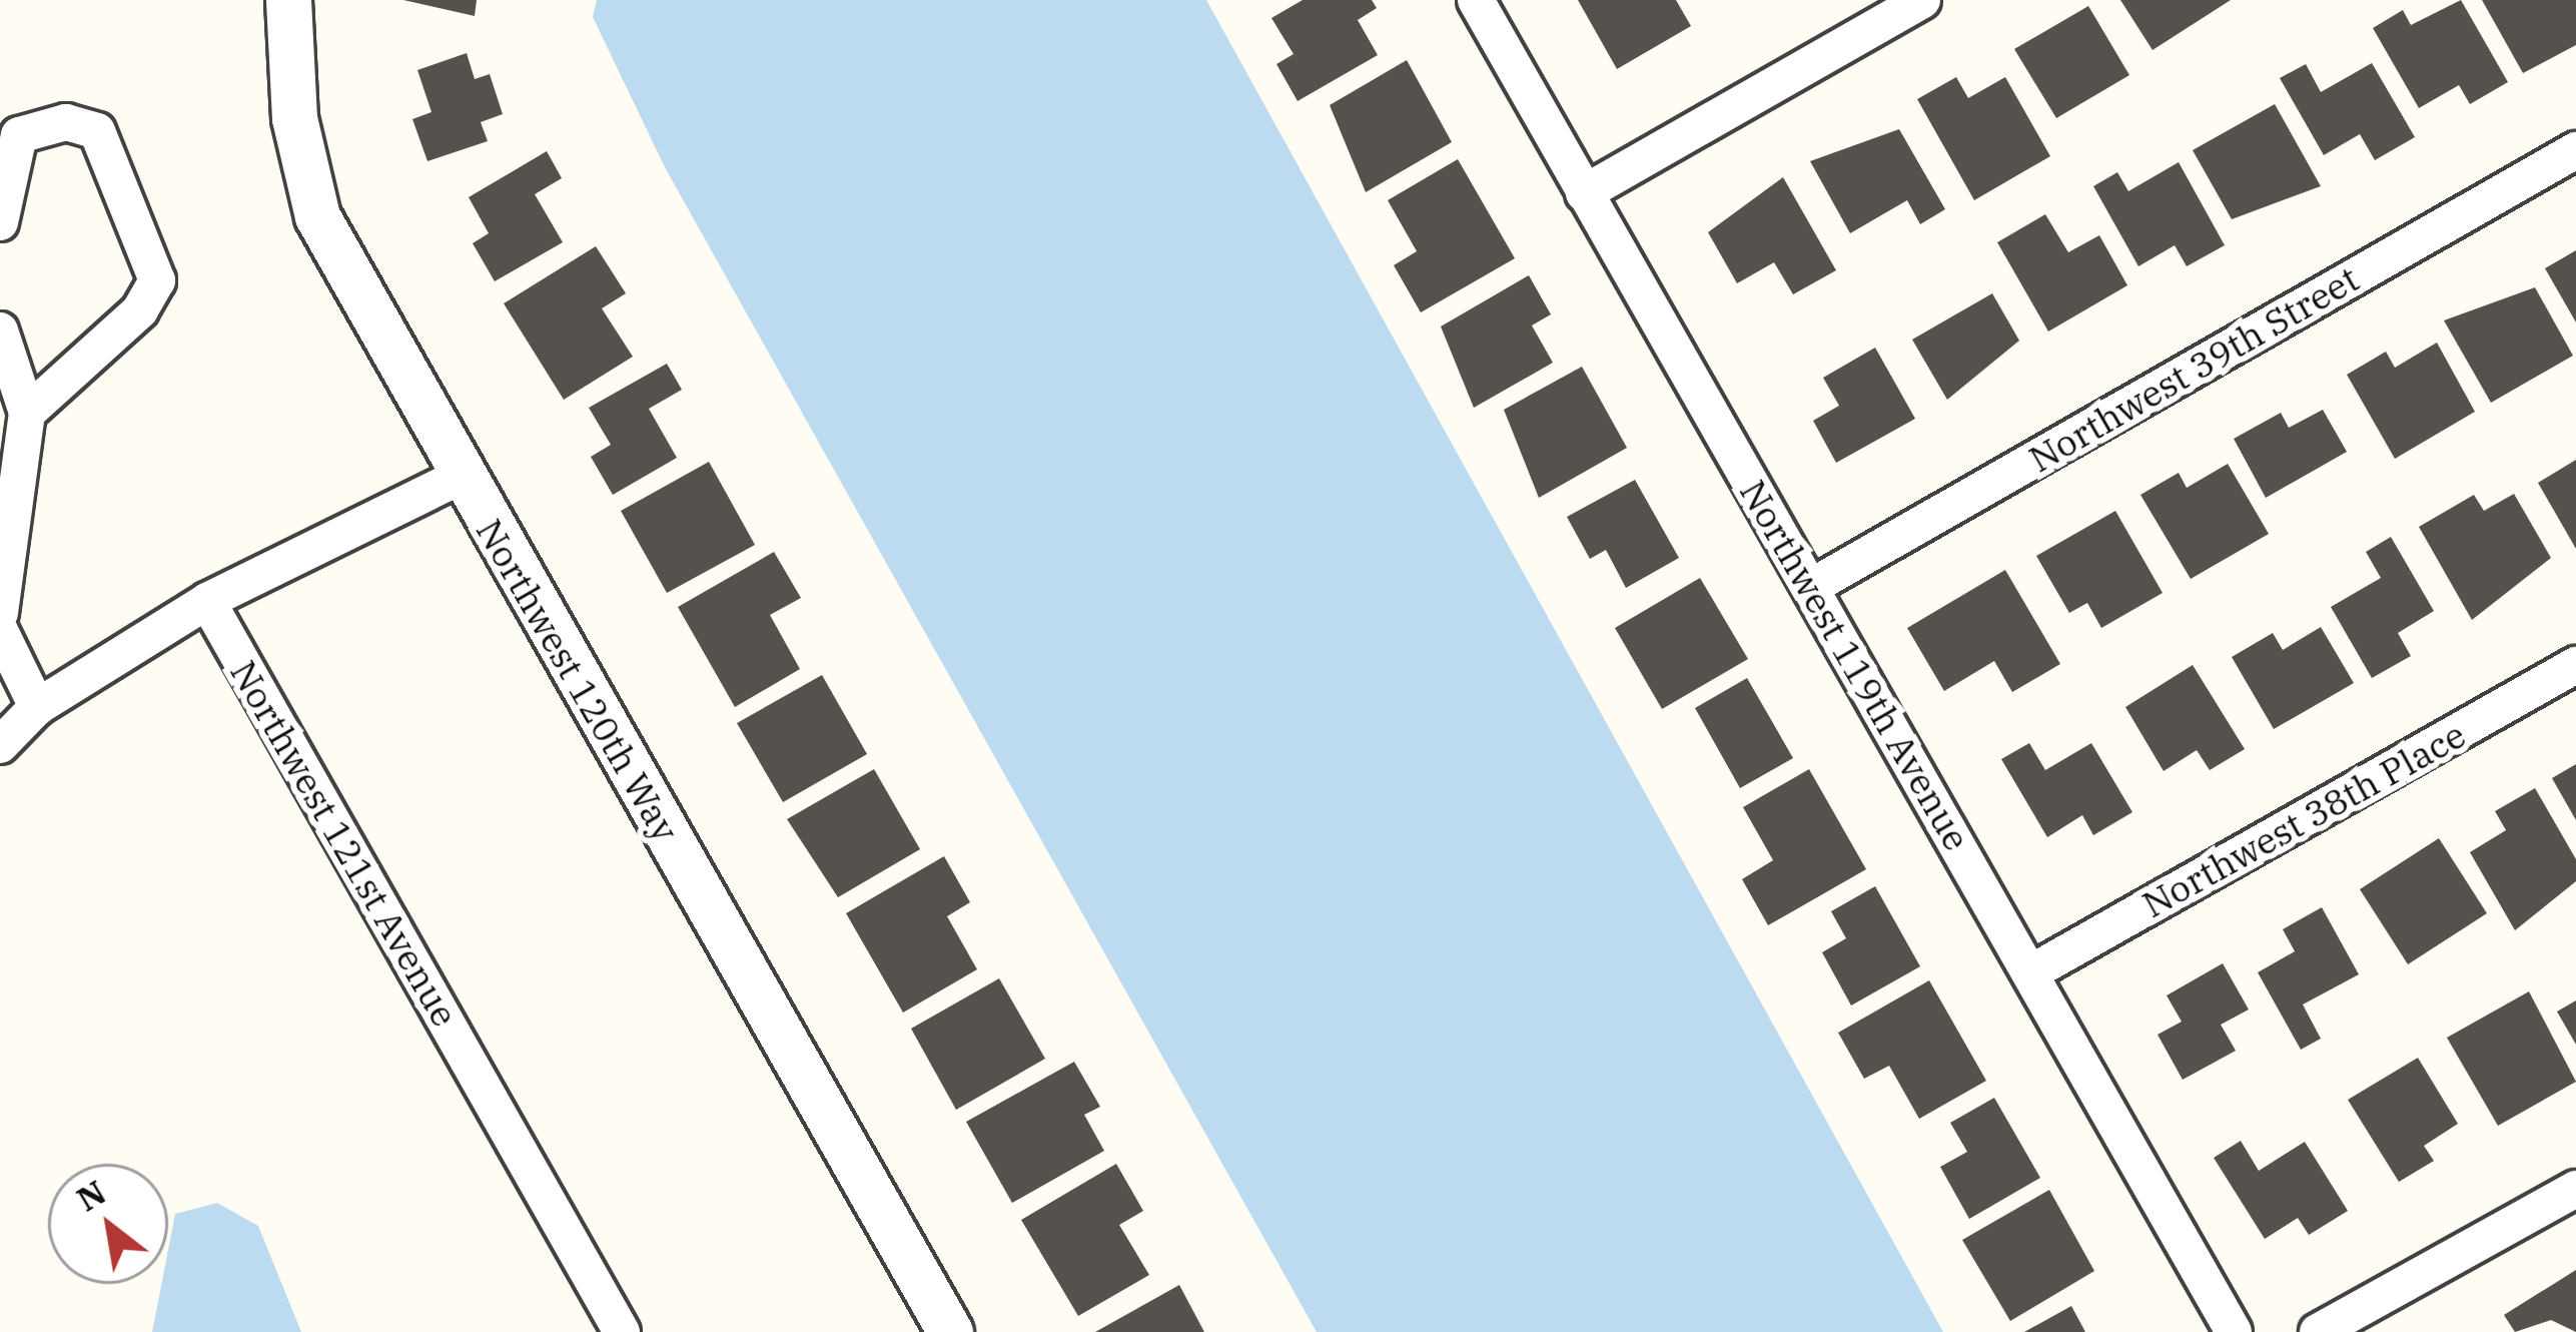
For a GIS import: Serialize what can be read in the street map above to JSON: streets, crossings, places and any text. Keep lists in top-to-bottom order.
{
  "streets": {
    "street": [
      "Northwest 39th Street",
      "Northwest 119th Avenue",
      "Northwest 120th Way",
      "Northwest 38th Place",
      "Northwest 121st Avenue"
    ]
  },
  "crossings": [
    ["Northwest 39th Street", "Northwest 119th Avenue"],
    ["Northwest 119th Avenue", "Northwest 38th Place"]
  ],
  "north": "top left"
}
